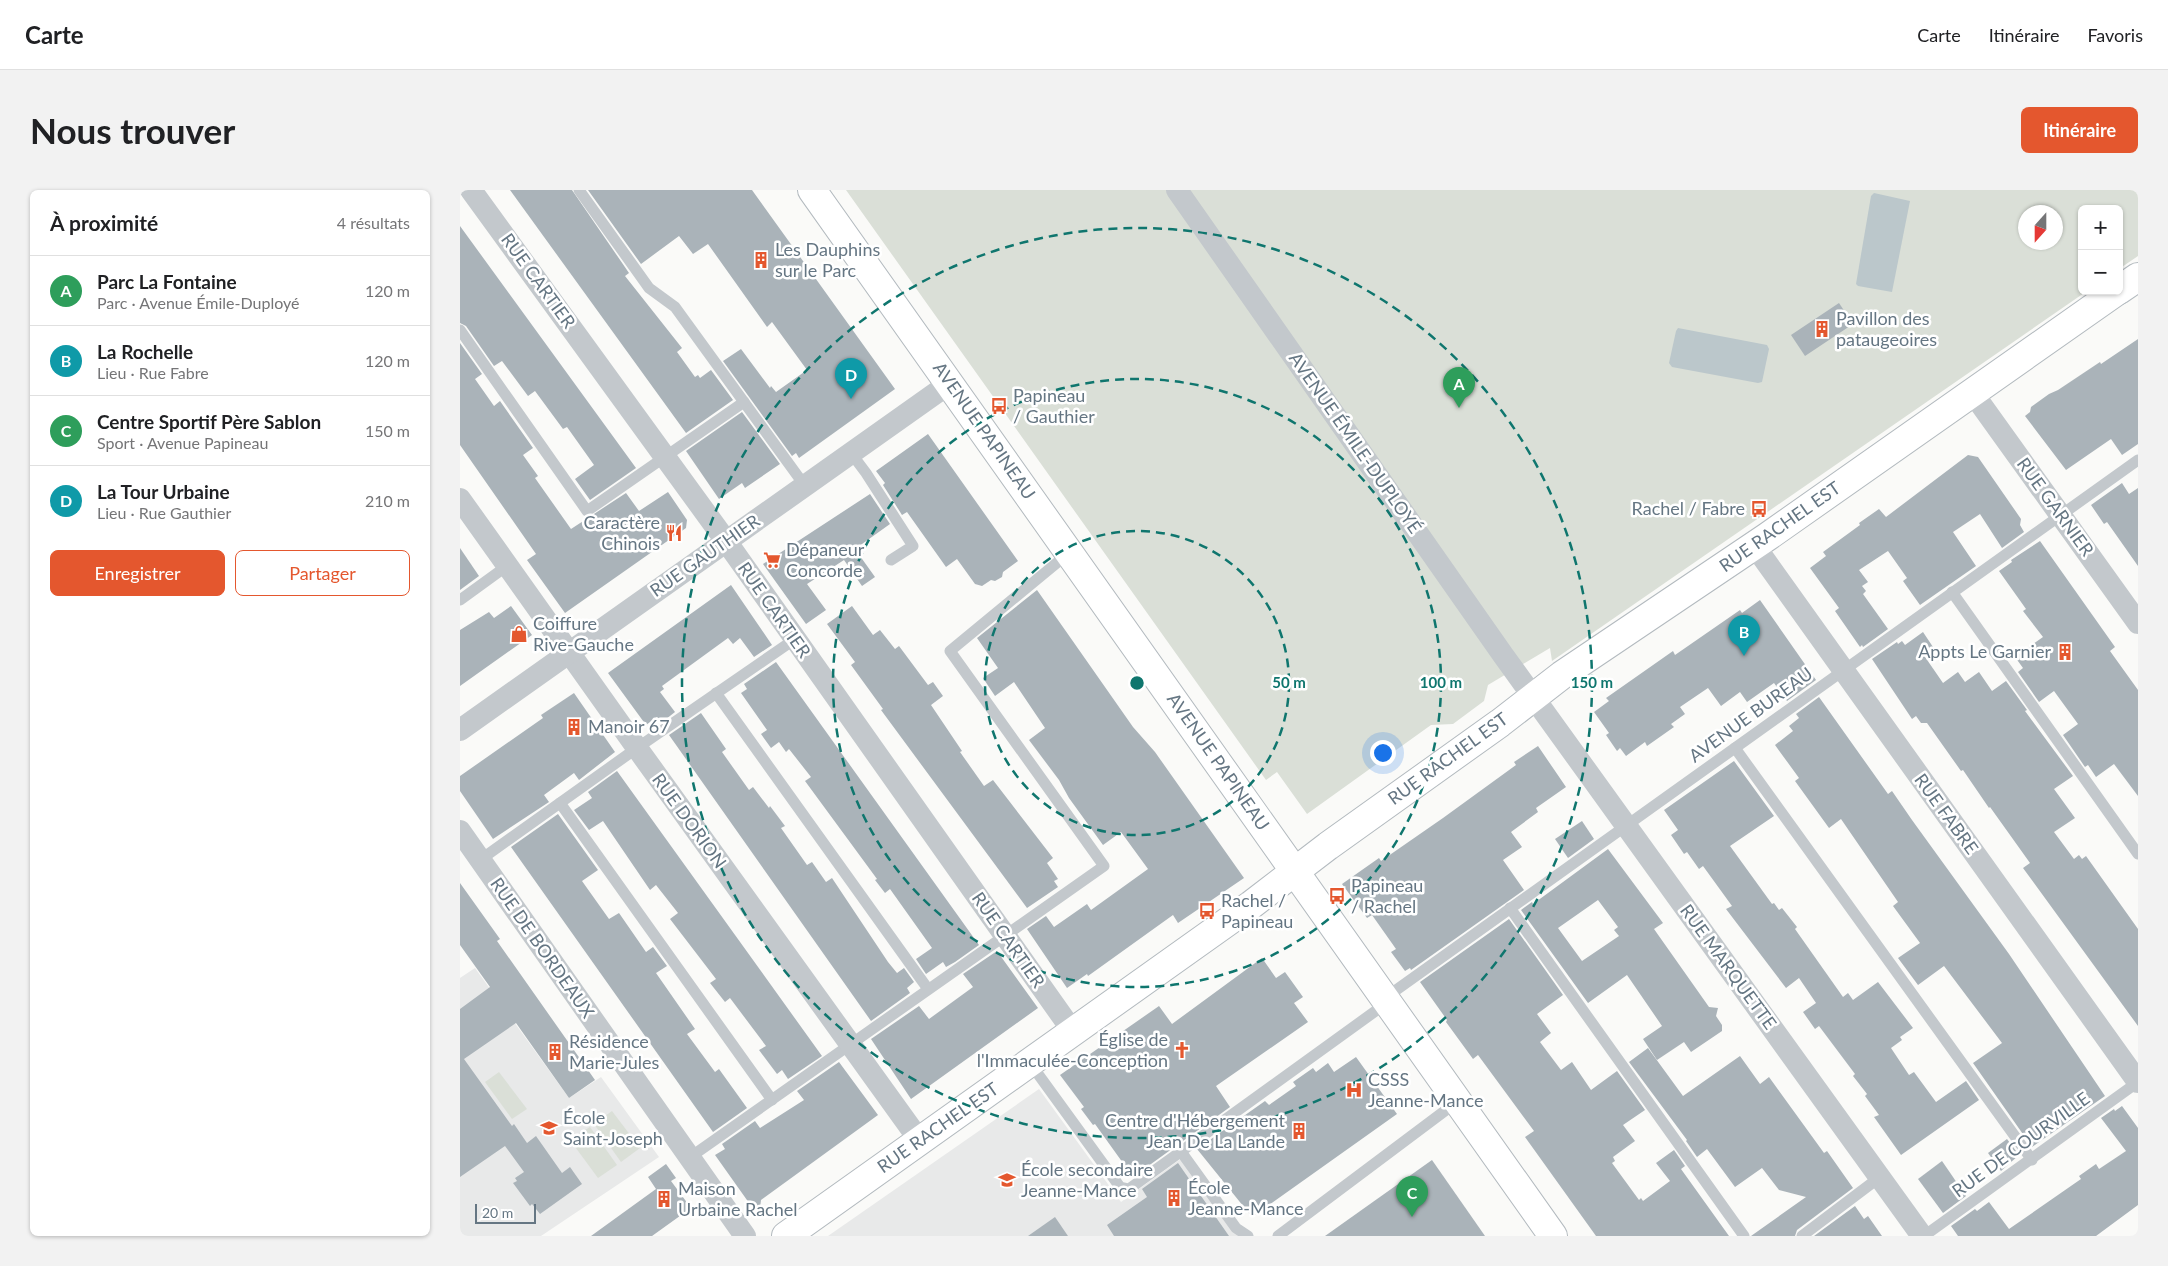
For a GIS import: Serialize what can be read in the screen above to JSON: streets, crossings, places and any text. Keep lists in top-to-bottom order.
{
  "streets": {
    "main road": ["AVENUE PAPINEAU", "RUE RACHEL EST"],
    "street": [
      "RUE CARTIER",
      "AVENUE ÉMILE-DUPLOYÉ",
      "RUE GARNIER",
      "RUE GAUTHIER",
      "RUE FABRE",
      "RUE DORION",
      "RUE DE BORDEAUX",
      "RUE MARQUETTE"
    ],
    "lane": ["AVENUE BUREAU", "RUE DE COURVILLE"]
  },
  "crossings": [
    ["RUE CARTIER", "RUE RACHEL EST"],
    ["RUE CARTIER", "RUE GAUTHIER"],
    ["AVENUE PAPINEAU", "RUE RACHEL EST"],
    ["AVENUE PAPINEAU", "RUE GAUTHIER"],
    ["AVENUE PAPINEAU", "AVENUE BUREAU"],
    ["AVENUE ÉMILE-DUPLOYÉ", "RUE RACHEL EST"],
    ["AVENUE ÉMILE-DUPLOYÉ", "RUE MARQUETTE"],
    ["RUE GARNIER", "RUE RACHEL EST"],
    ["RUE GARNIER", "AVENUE BUREAU"],
    ["RUE RACHEL EST", "AVENUE BUREAU"],
    ["RUE RACHEL EST", "RUE FABRE"],
    ["RUE RACHEL EST", "RUE DORION"],
    ["RUE RACHEL EST", "RUE MARQUETTE"],
    ["RUE GAUTHIER", "RUE DORION"],
    ["AVENUE BUREAU", "RUE FABRE"],
    ["AVENUE BUREAU", "RUE MARQUETTE"],
    ["RUE FABRE", "RUE DE COURVILLE"],
    ["RUE MARQUETTE", "RUE DE COURVILLE"]
  ],
  "places": {
    "building": [
      "Les Dauphins sur le Parc",
      "Pavillon des pataugeoires",
      "Appts Le Garnier",
      "Manoir 67",
      "Résidence Marie-Jules",
      "Centre d'Hébergement Jean De La Lande",
      "École Jeanne-Mance",
      "Maison Urbaine Rachel"
    ],
    "bus stop": [
      "Papineau / Gauthier",
      "Rachel / Fabre",
      "Papineau / Rachel",
      "Rachel / Papineau"
    ],
    "restaurant": ["Caractère Chinois"],
    "supermarket": ["Dépaneur Concorde"],
    "shop": ["Coiffure Rive-Gauche"],
    "church": ["Église de l'Immaculée-Conception"],
    "hospital": ["CSSS Jeanne-Mance"],
    "school or university": ["École Saint-Joseph", "École secondaire Jeanne-Mance"]
  },
  "scale_bar": "20 m",
  "north": "bottom",
  "page": {
    "header": "Carte",
    "nav": ["Carte", "Itinéraire", "Favoris"],
    "buttons": [
      "Itinéraire",
      ["Enregistrer", "Partager"]
    ],
    "title": "Nous trouver",
    "heading": ["À proximité", "4 résultats"],
    "map_buttons": ["+", "−"],
    "list": [
      {
        "mark": "A",
        "name": "Parc La Fontaine",
        "note": "Parc · Avenue Émile-Duployé",
        "value": "120 m"
      },
      {
        "mark": "B",
        "name": "La Rochelle",
        "note": "Lieu · Rue Fabre",
        "value": "120 m"
      },
      {
        "mark": "C",
        "name": "Centre Sportif Père Sablon",
        "note": "Sport · Avenue Papineau",
        "value": "150 m"
      },
      {
        "mark": "D",
        "name": "La Tour Urbaine",
        "note": "Lieu · Rue Gauthier",
        "value": "210 m"
      }
    ],
    "pins": [
      "D",
      "A",
      "B",
      "C"
    ],
    "scale": "20 m"
  },
  "rings": ["50 m", "100 m", "150 m"]
}
